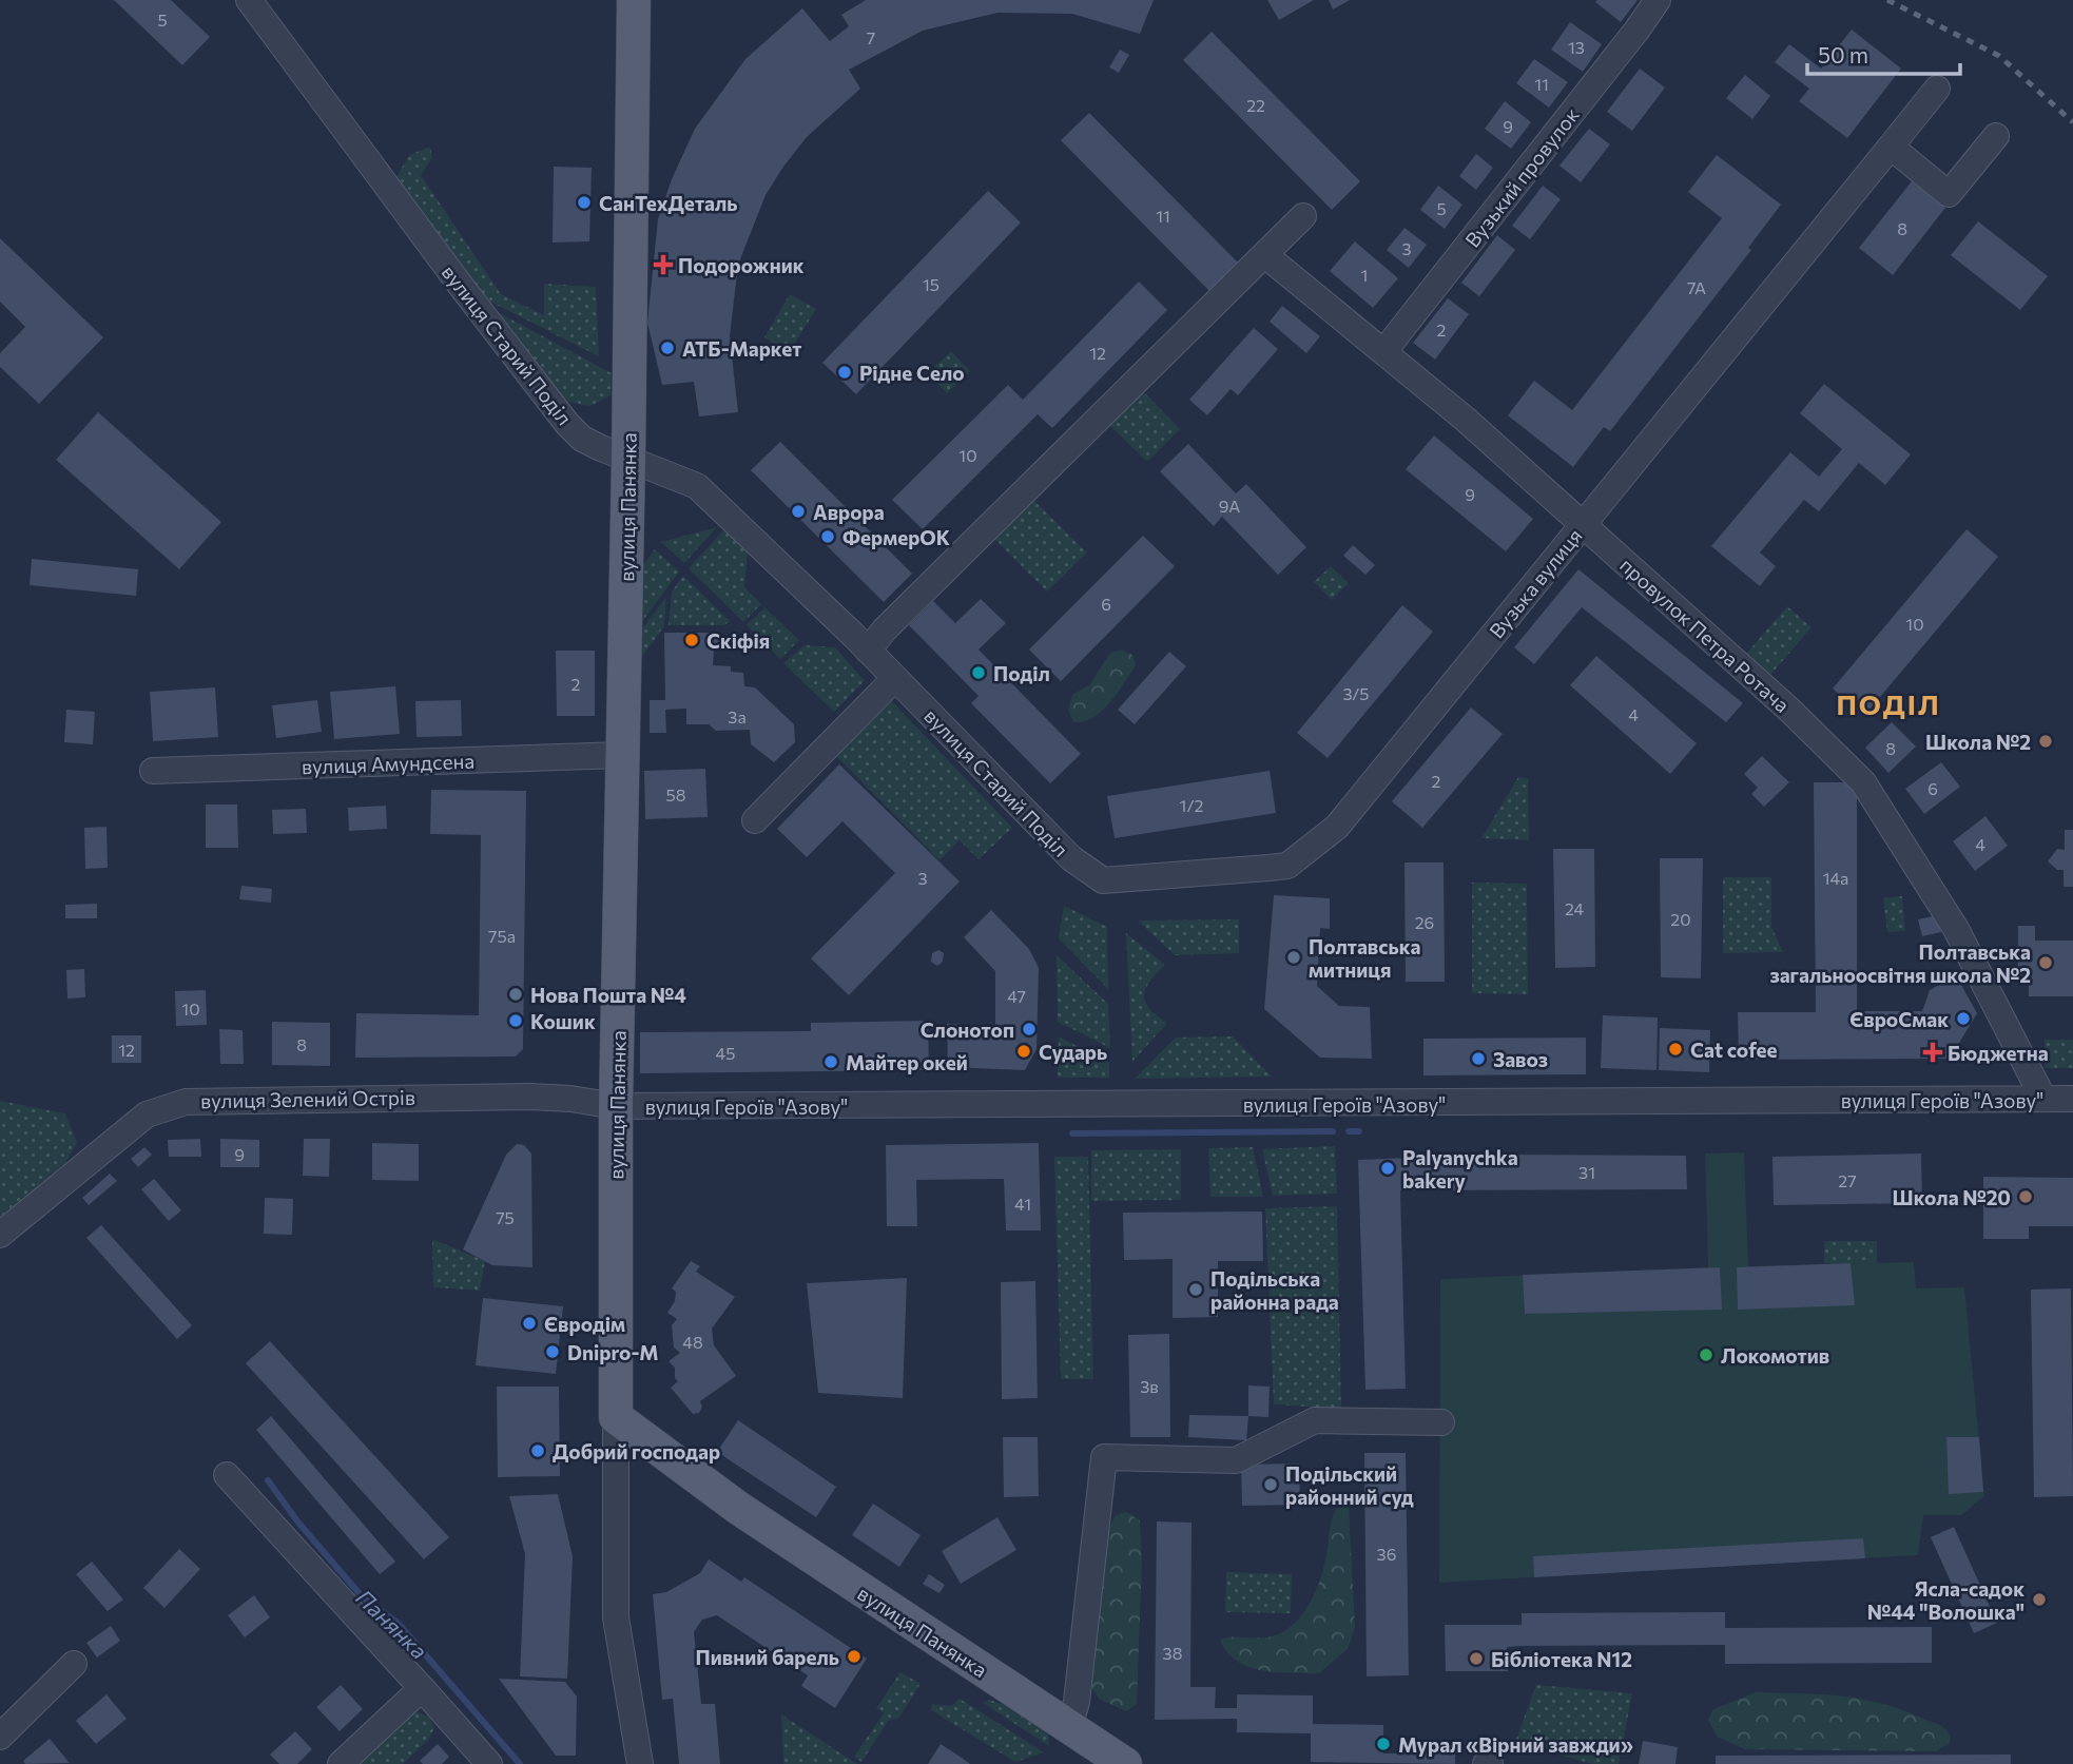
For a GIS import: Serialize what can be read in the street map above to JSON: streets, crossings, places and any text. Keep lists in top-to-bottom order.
{
  "streets": {
    "main road": ["вулиця Панянка"],
    "street": [
      "Вузький провулок",
      "вулиця Старий Поділ",
      "Вузька вулиця",
      "провулок Петра Ротача",
      "вулиця Амундсена",
      "вулиця Зелений Острів",
      "вулиця Героїв \"Азову\""
    ]
  },
  "crossings": [
    ["Вузький провулок", "провулок Петра Ротача"],
    ["вулиця Старий Поділ", "вулиця Панянка"],
    ["вулиця Старий Поділ", "Вузька вулиця"],
    ["вулиця Панянка", "вулиця Амундсена"],
    ["вулиця Панянка", "вулиця Зелений Острів"],
    ["вулиця Панянка", "вулиця Героїв \"Азову\""],
    ["Вузька вулиця", "провулок Петра Ротача"],
    ["провулок Петра Ротача", "вулиця Героїв \"Азову\""],
    ["вулиця Зелений Острів", "вулиця Героїв \"Азову\""]
  ],
  "districts": ["ПОДІЛ"],
  "water": ["Панянка"],
  "places": {
    "other": [
      "СанТехДеталь",
      "АТБ-Маркет",
      "Рідне Село",
      "Аврора",
      "ФермерОК",
      "Скіфія",
      "Поділ",
      "Школа №2",
      "Полтавська митниця",
      "Полтавська загальноосвітня школа №2",
      "Нова Пошта №4",
      "ЄвроСмак",
      "Кошик",
      "Слонотоп",
      "Cat cofee",
      "Сударь",
      "Завоз",
      "Майтер окей",
      "Palyanychka bakery",
      "Школа №20",
      "Подільська районна рада",
      "Євродім",
      "Dnipro-M",
      "Локомотив",
      "Добрий господар",
      "Подільский районний суд",
      "Ясла-садок №44 \"Волошка\"",
      "Пивний барель",
      "Бібліотека N12",
      "Мурал «Вірний завжди»"
    ],
    "health": ["Подорожник", "Бюджетна"]
  },
  "house_numbers": [
    "5",
    "7",
    "13",
    "11",
    "22",
    "9",
    "5",
    "11",
    "8",
    "3",
    "1",
    "15",
    "7А",
    "2",
    "12",
    "10",
    "9",
    "9А",
    "6",
    "10",
    "2",
    "3/5",
    "4",
    "3а",
    "8",
    "2",
    "6",
    "58",
    "1/2",
    "4",
    "3",
    "14а",
    "24",
    "20",
    "26",
    "75а",
    "47",
    "10",
    "8",
    "12",
    "45",
    "9",
    "31",
    "27",
    "41",
    "75",
    "48",
    "3в",
    "36",
    "38"
  ],
  "scale_bar": "50 m"
}
